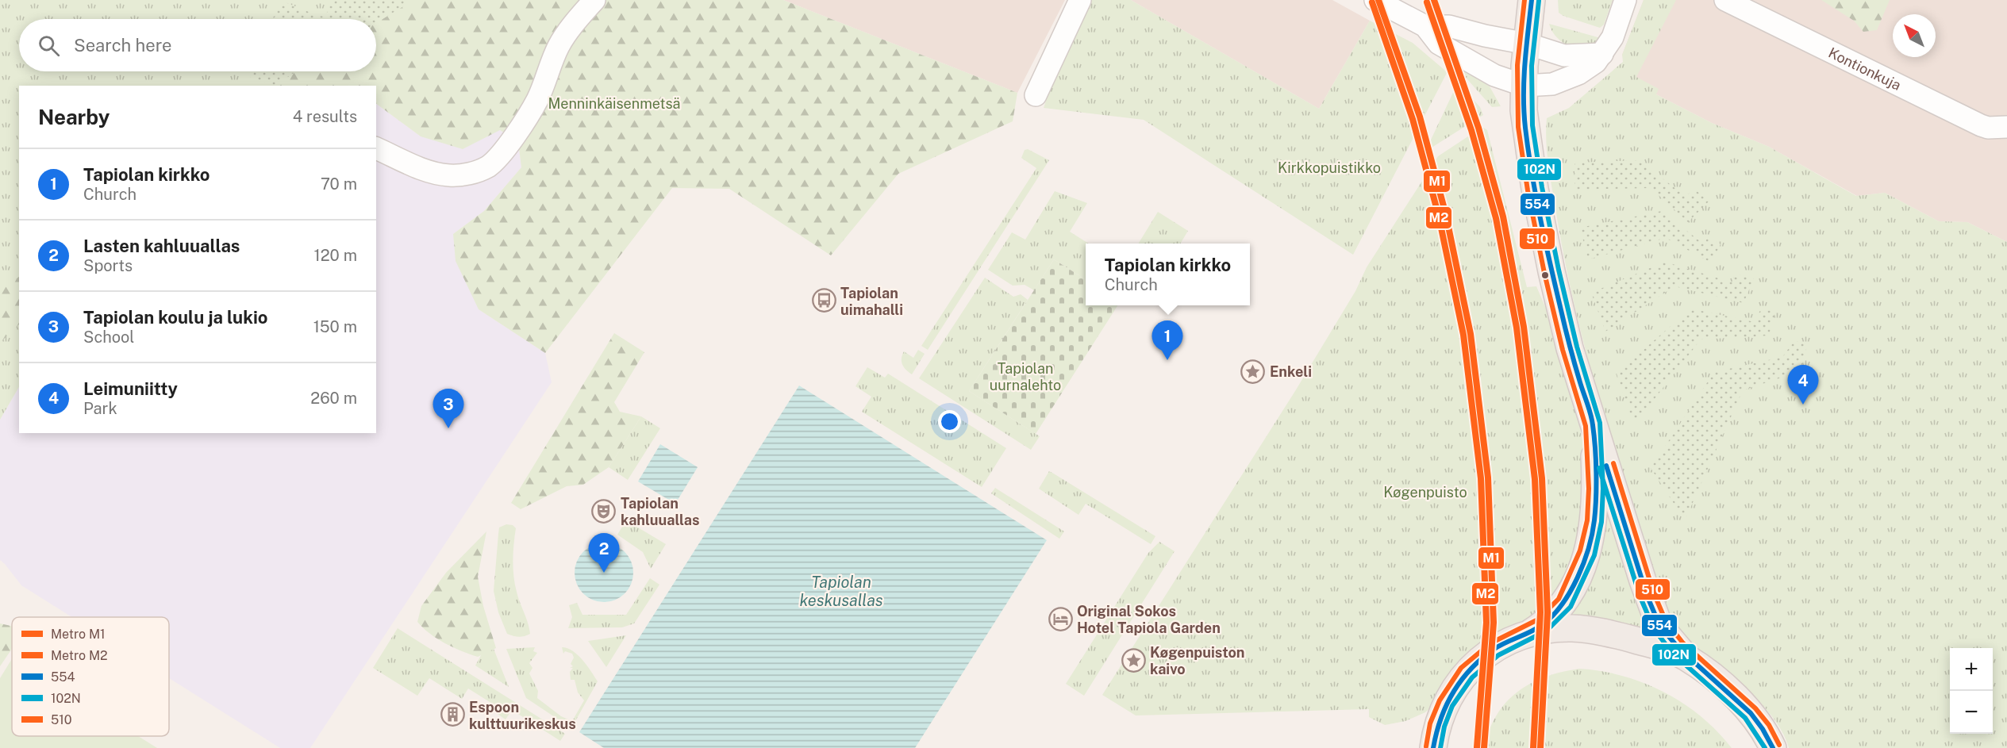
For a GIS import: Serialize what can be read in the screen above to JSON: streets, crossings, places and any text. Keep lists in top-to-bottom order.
{
  "streets": {
    "street": ["Kontionkuja"]
  },
  "water": ["Tapiolan keskusallas"],
  "parks": [
    "Menninkäisenmetsä",
    "Kirkkopuistikko",
    "Tapiolan uurnalehto",
    "Køgenpuisto"
  ],
  "places": {
    "bus stop": ["Tapiolan uimahalli"],
    "place": ["Enkeli", "Køgenpuiston kaivo"],
    "theatre": ["Tapiolan kahluuallas"],
    "hotel": ["Original Sokos Hotel Tapiola Garden"],
    "building": ["Espoon kulttuurikeskus"]
  },
  "lines": [
    "metro line M1",
    "transit line 554",
    "transit line 510",
    "transit line 102N",
    "metro line M2"
  ],
  "legend": [
    "Metro M1",
    "Metro M2",
    "554",
    "102N",
    "510"
  ],
  "north": "top left",
  "page": {
    "search": "Search here",
    "heading": ["Nearby", "4 results"],
    "list": [
      {
        "mark": "1",
        "name": "Tapiolan kirkko",
        "note": "Church",
        "value": "70 m"
      },
      {
        "mark": "2",
        "name": "Lasten kahluuallas",
        "note": "Sports",
        "value": "120 m"
      },
      {
        "mark": "3",
        "name": "Tapiolan koulu ja lukio",
        "note": "School",
        "value": "150 m"
      },
      {
        "mark": "4",
        "name": "Leimuniitty",
        "note": "Park",
        "value": "260 m"
      }
    ],
    "popup": ["Tapiolan kirkko", "Church"],
    "pins": [
      "1",
      "4",
      "3",
      "2"
    ],
    "map_buttons": ["+", "−"]
  }
}
